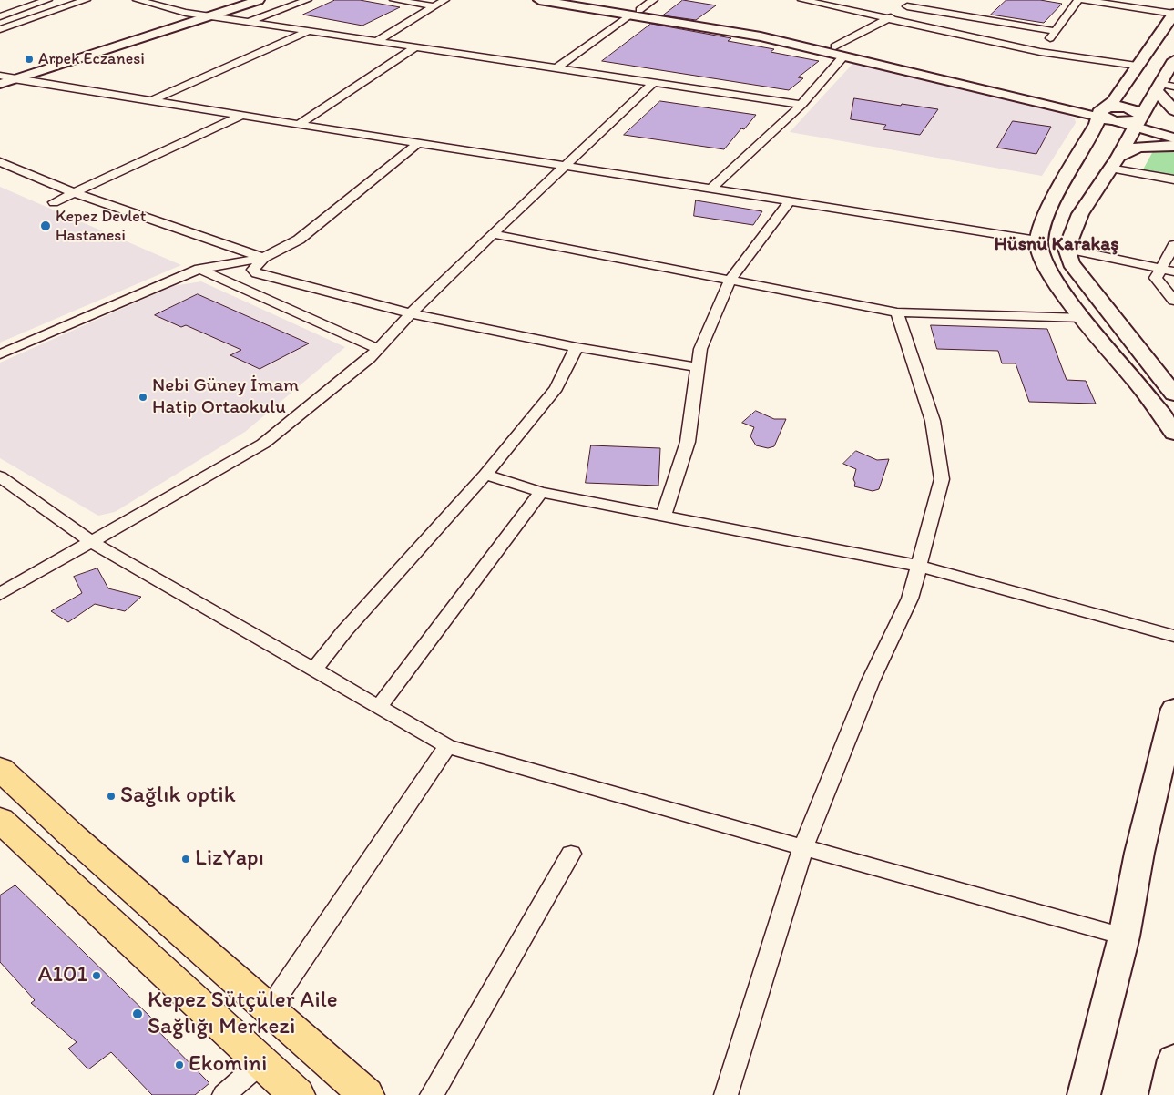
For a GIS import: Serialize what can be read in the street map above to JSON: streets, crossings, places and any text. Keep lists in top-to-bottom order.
{
  "districts": ["Hüsnü Karakaş"],
  "places": [
    "Arpek Eczanesi",
    "Kepez Devlet Hastanesi",
    "Nebi Güney İmam Hatip Ortaokulu",
    "Sağlık optik",
    "LizYapı",
    "A101",
    "Kepez Sütçüler Aile Sağlığı Merkezi",
    "Ekomini"
  ]
}
